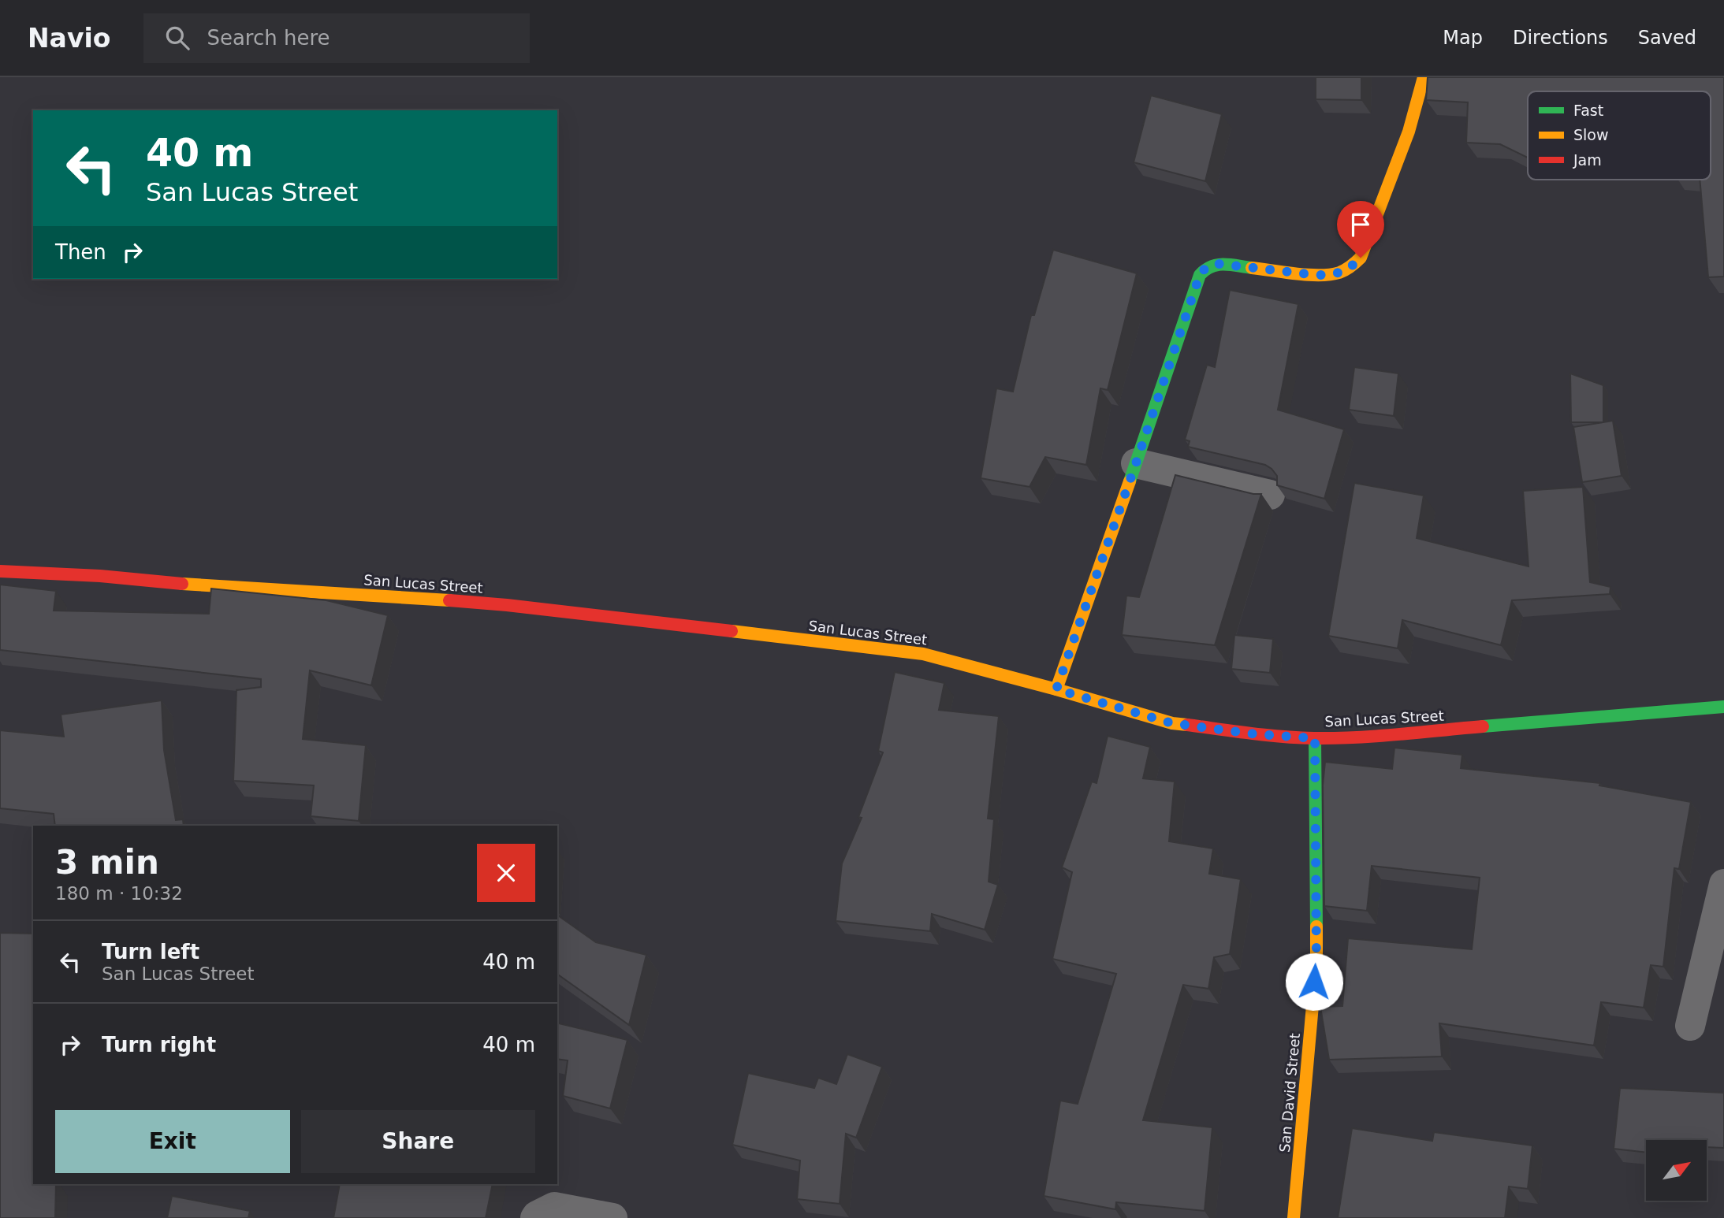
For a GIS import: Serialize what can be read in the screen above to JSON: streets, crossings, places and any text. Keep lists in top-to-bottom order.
{
  "streets": {
    "street": ["San Lucas Street", "San David Street"]
  },
  "crossings": [
    ["San Lucas Street", "San David Street"]
  ],
  "legend": ["Fast", "Slow", "Jam"],
  "north": "top right",
  "page": {
    "header": "Navio",
    "search": "Search here",
    "nav": ["Map", "Directions", "Saved"],
    "turn": ["40 m", "San Lucas Street"],
    "then": "Then",
    "heading": ["3 min", "180 m · 10:32"],
    "list": [
      {
        "name": "Turn left",
        "note": "San Lucas Street",
        "value": "40 m"
      },
      {
        "name": "Turn right",
        "value": "40 m"
      }
    ],
    "buttons": ["Exit", "Share"]
  }
}
